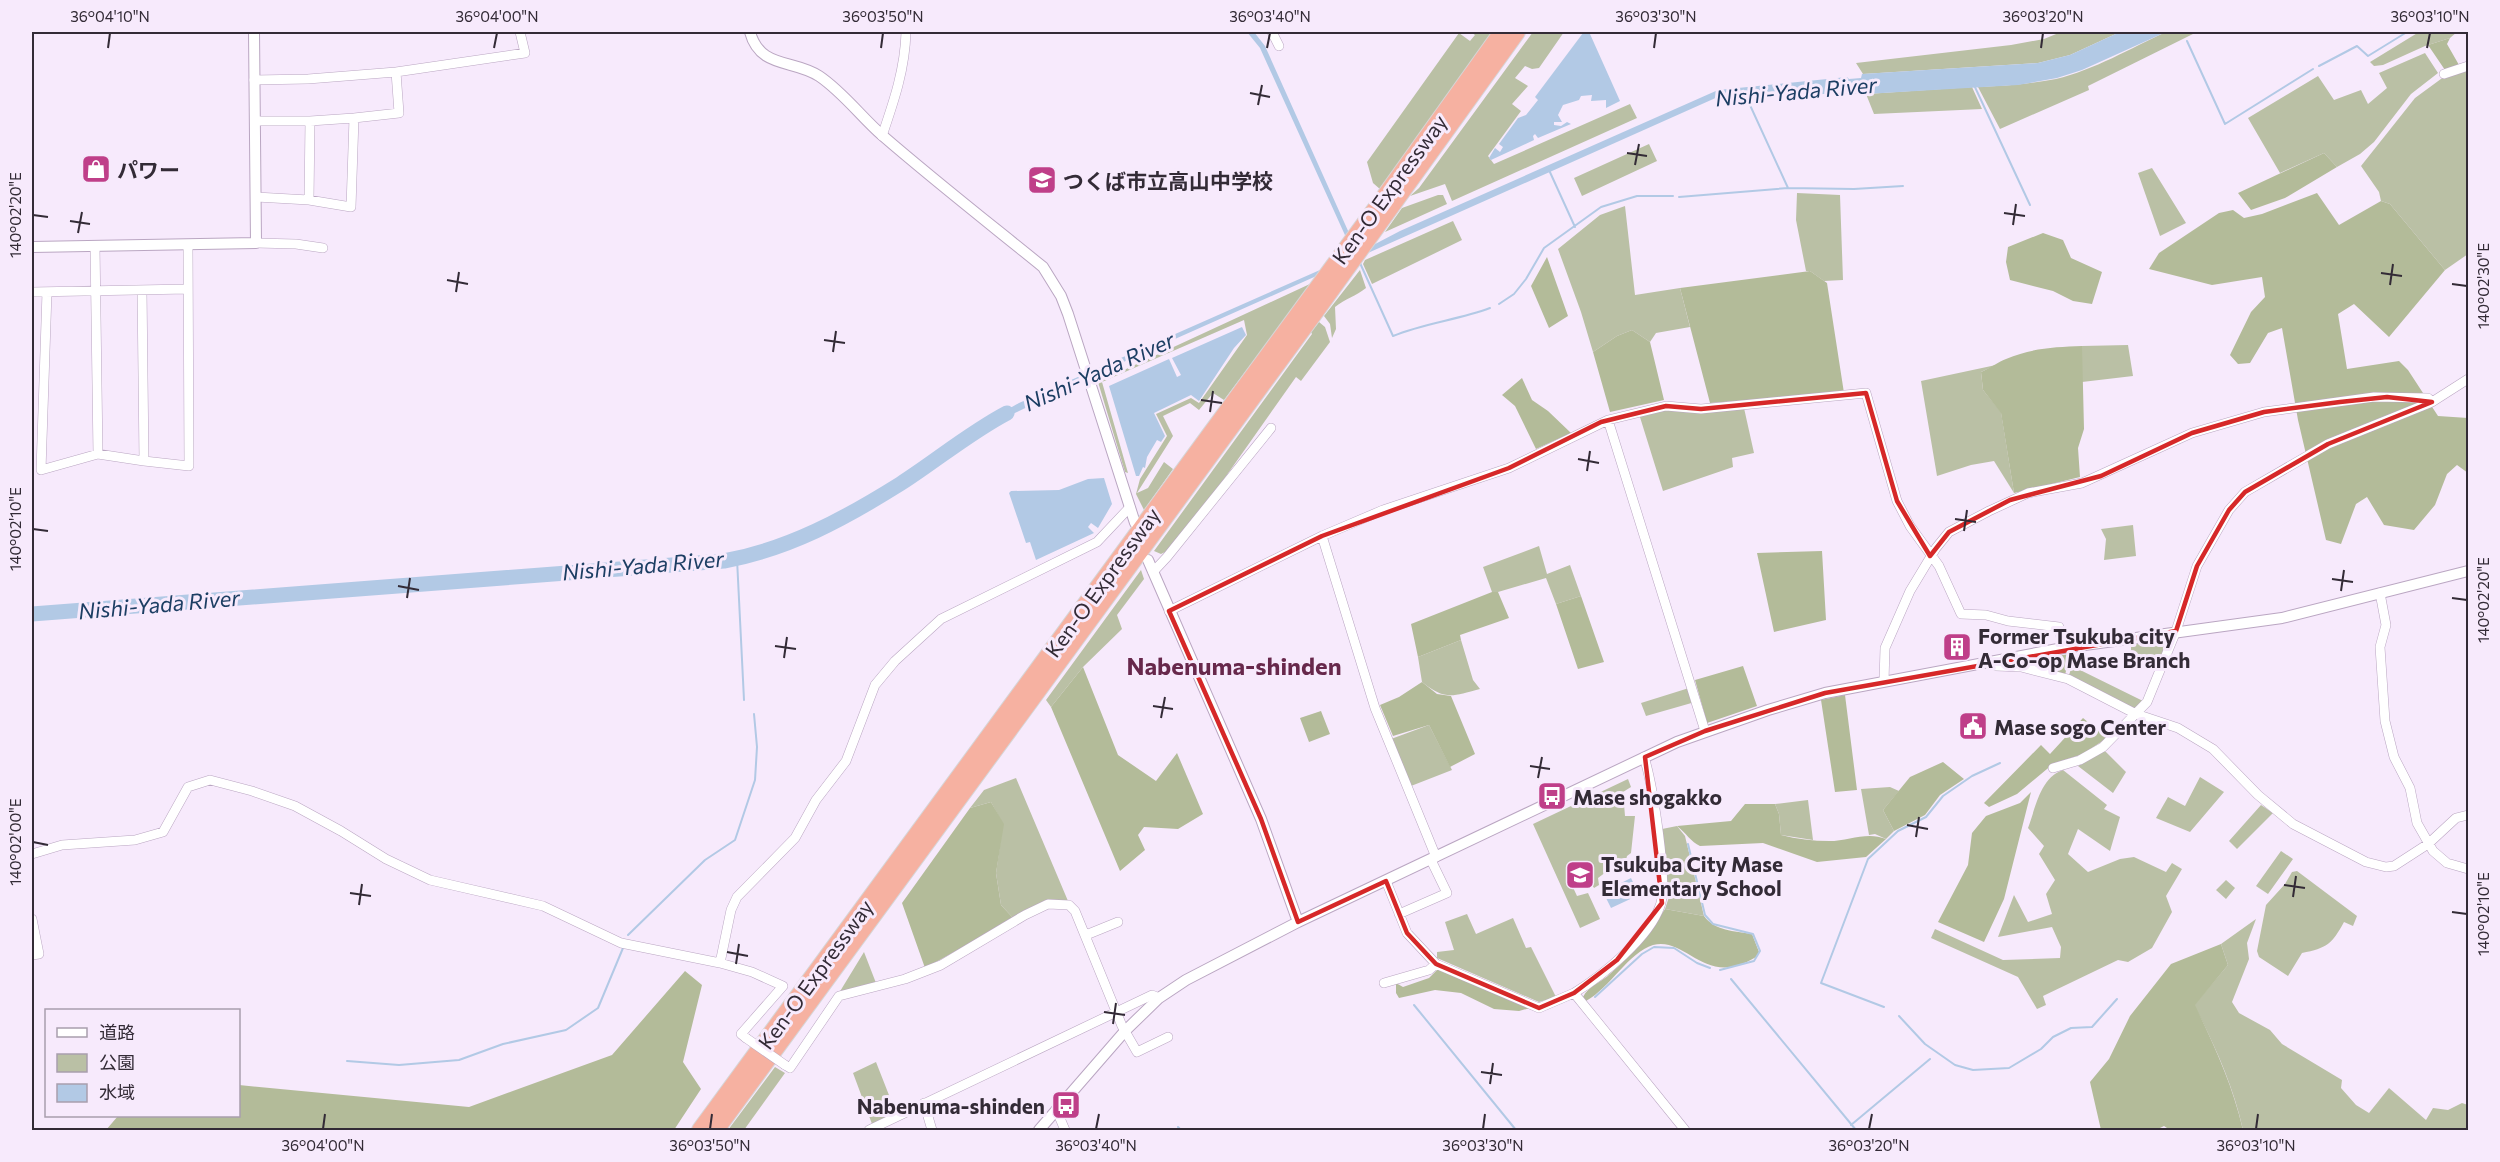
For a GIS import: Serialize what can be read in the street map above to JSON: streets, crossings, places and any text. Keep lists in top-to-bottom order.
{
  "streets": {
    "highway": ["Ken-O Expressway"]
  },
  "districts": ["Nabenuma-shinden"],
  "water": ["Nishi-Yada River"],
  "places": {
    "shop": ["パワー"],
    "school or university": ["つくば市立高山中学校", "Tsukuba City Mase Elementary School"],
    "building": ["Former Tsukuba city A-Co-op Mase Branch"],
    "public building": ["Mase sogo Center"],
    "bus stop": ["Mase shogakko", "Nabenuma-shinden"]
  },
  "legend": ["道路", "公園", "水域"],
  "coordinates": [
    "36°04'10\"N",
    "36°04'00\"N",
    "36°03'50\"N",
    "36°03'40\"N",
    "36°03'30\"N",
    "36°03'20\"N",
    "36°03'10\"N",
    "140°02'20\"E",
    "140°02'30\"E",
    "140°02'10\"E",
    "140°02'00\"E"
  ]
}
